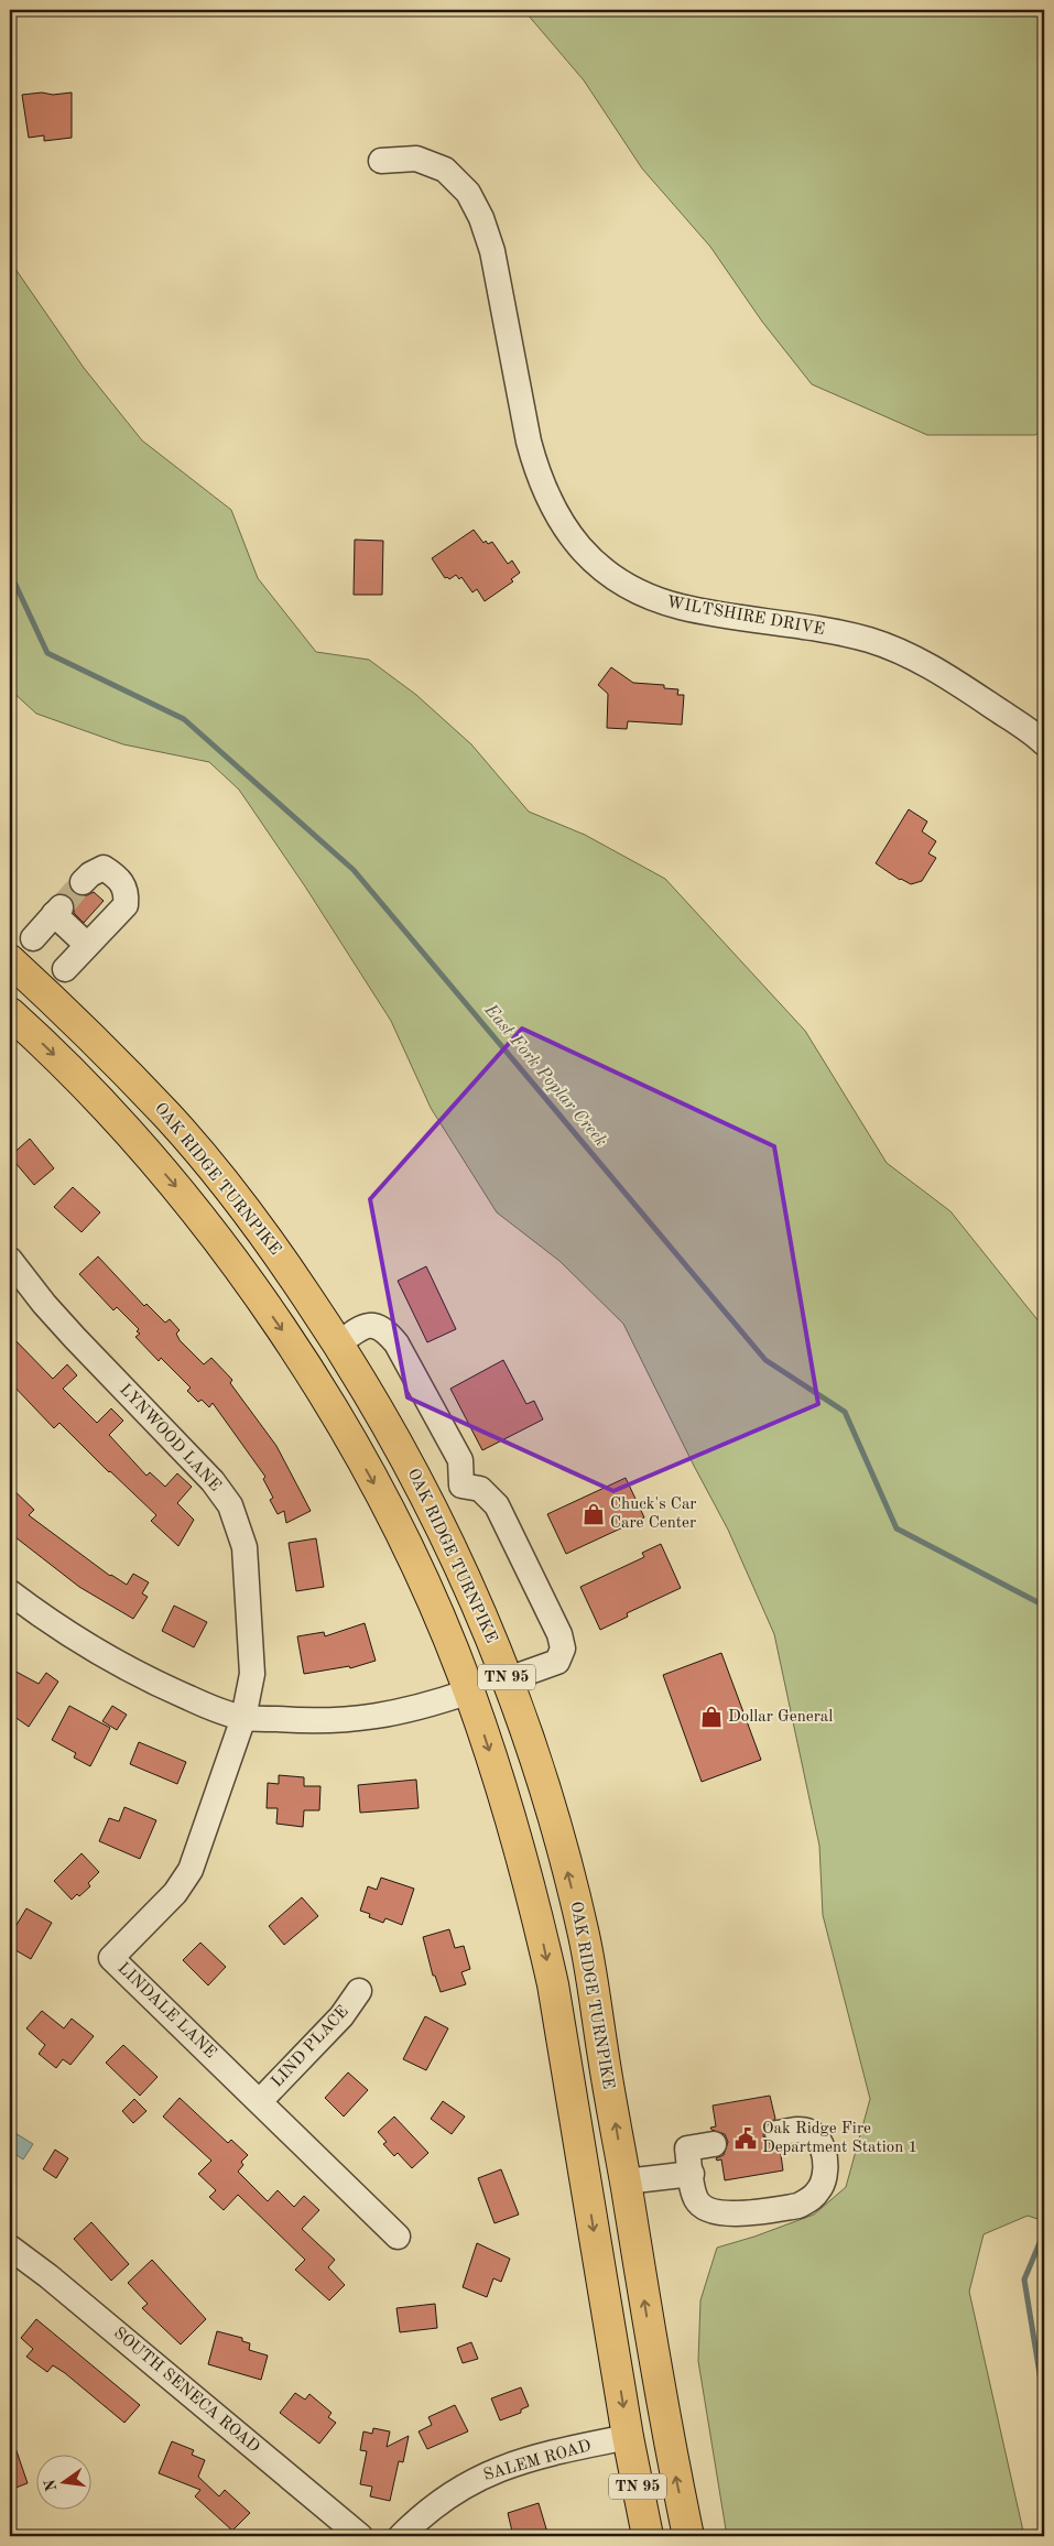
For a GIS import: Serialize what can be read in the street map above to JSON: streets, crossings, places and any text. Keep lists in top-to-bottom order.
{
  "streets": {
    "highway": ["OAK RIDGE TURNPIKE", "TN 95"],
    "street": [
      "WILTSHIRE DRIVE",
      "LYNWOOD LANE",
      "LINDALE LANE",
      "LIND PLACE",
      "SOUTH SENECA ROAD",
      "SALEM ROAD"
    ]
  },
  "crossings": [
    ["LYNWOOD LANE", "LINDALE LANE"],
    ["TN 95", "SALEM ROAD"],
    ["LINDALE LANE", "LIND PLACE"]
  ],
  "water": ["East Fork Poplar Creek"],
  "places": {
    "shop": ["Chuck's Car Care Center", "Dollar General"],
    "public building": ["Oak Ridge Fire Department Station 1"]
  },
  "north": "left"
}
